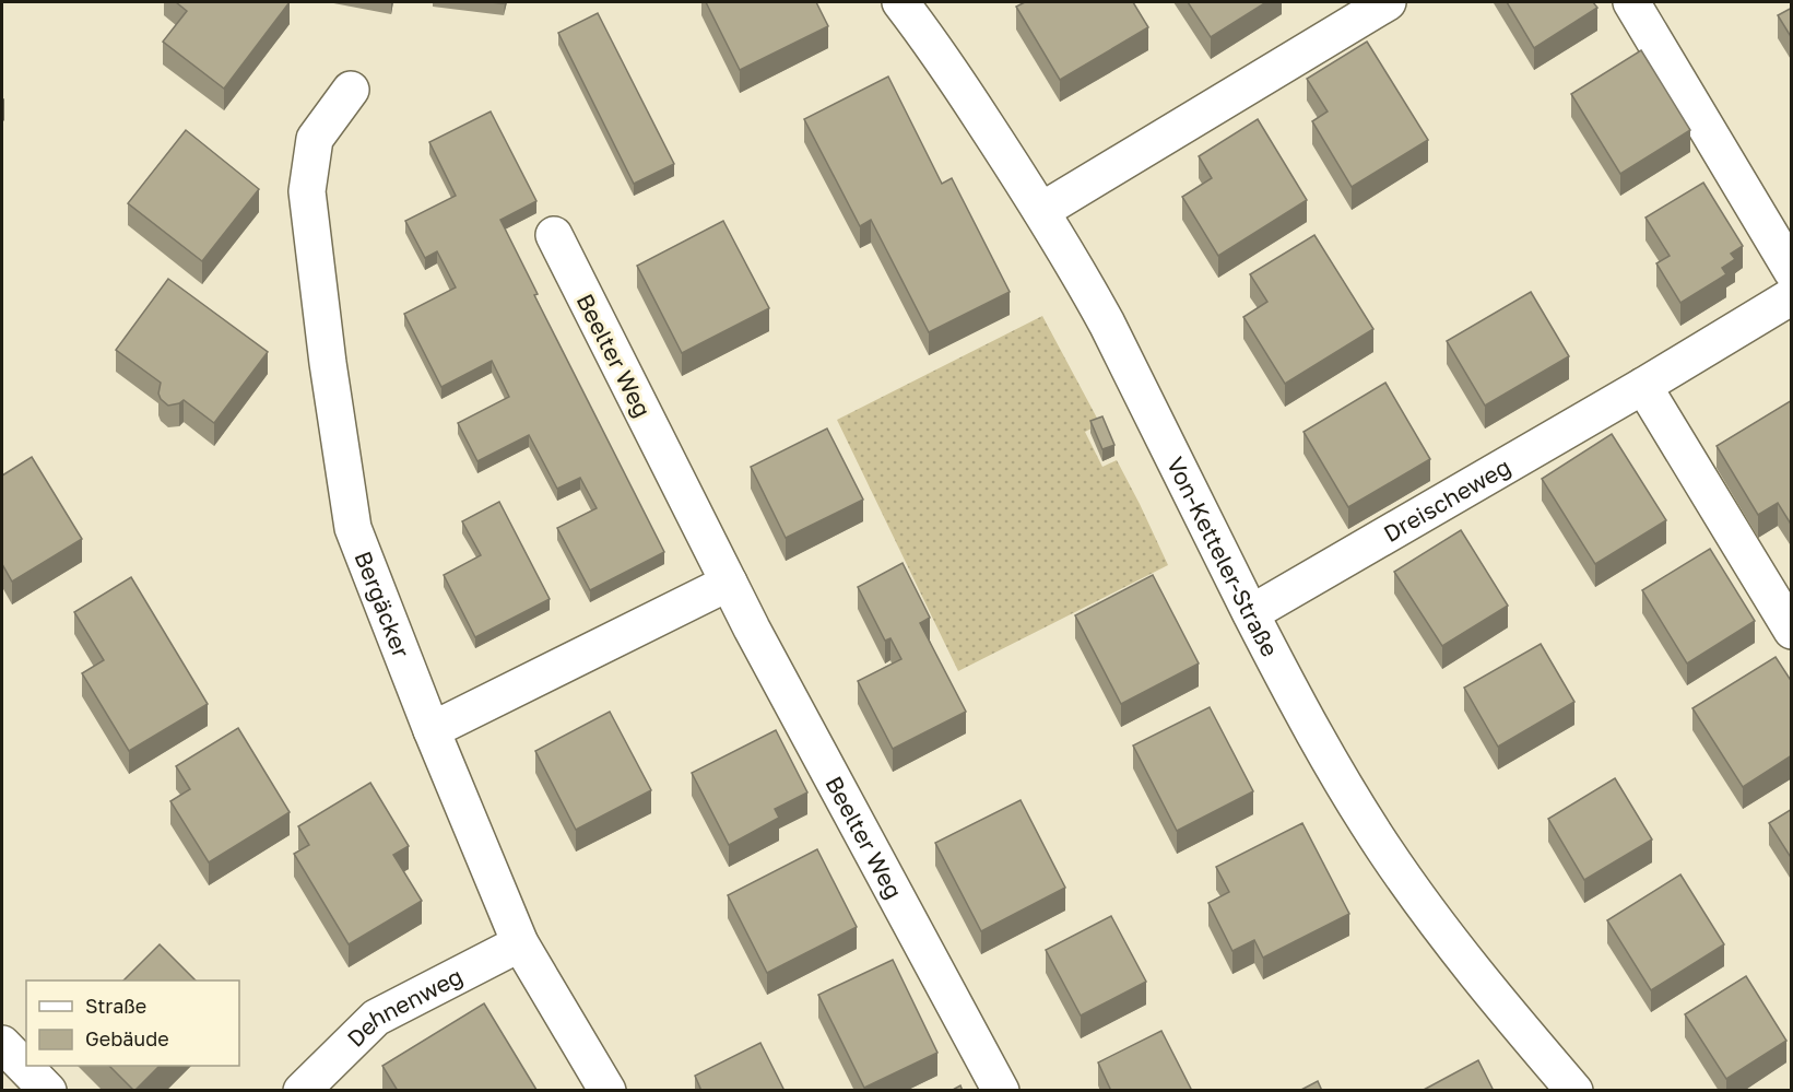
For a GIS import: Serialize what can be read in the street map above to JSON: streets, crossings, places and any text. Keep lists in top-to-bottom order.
{
  "streets": {
    "street": [
      "Beelter Weg",
      "Dreischeweg",
      "Von-Ketteler-Straße",
      "Bergäcker",
      "Dehnenweg"
    ]
  },
  "crossings": [
    ["Dreischeweg", "Von-Ketteler-Straße"],
    ["Bergäcker", "Dehnenweg"]
  ],
  "legend": ["Straße", "Gebäude"]
}
